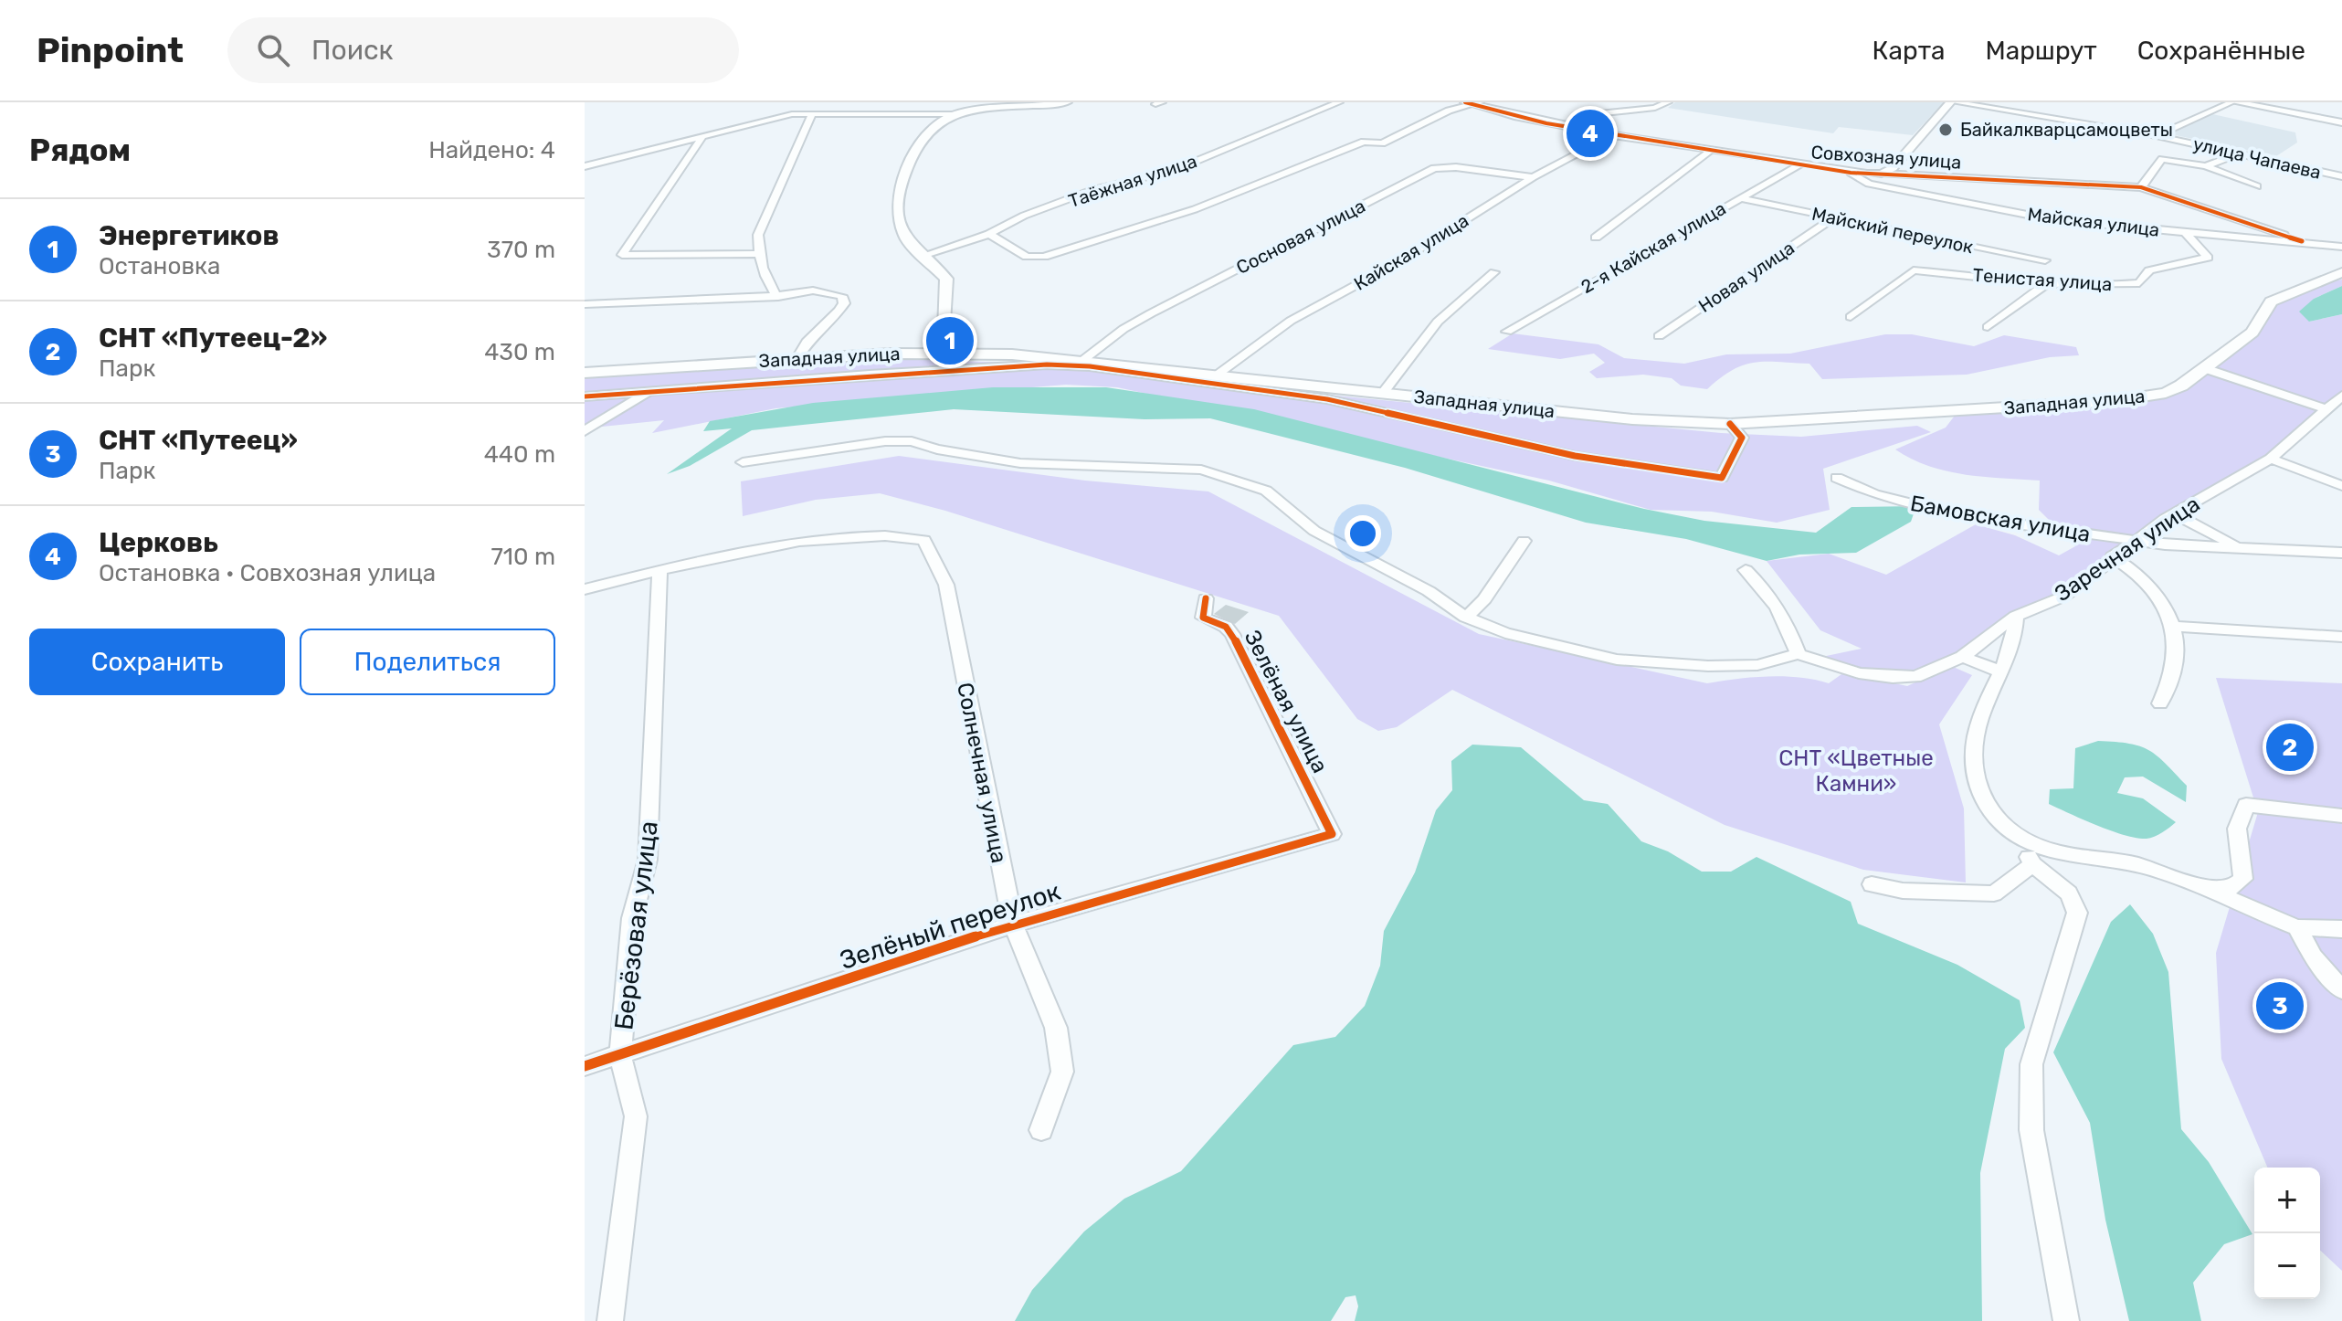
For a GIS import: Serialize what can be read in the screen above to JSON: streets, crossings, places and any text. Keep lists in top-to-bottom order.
{
  "streets": {
    "main road": ["Западная улица"],
    "street": [
      "Совхозная улица",
      "улица Чапаева",
      "Таёжная улица",
      "Майская улица",
      "Майский переулок",
      "Сосновая улица",
      "2-я Кайская улица",
      "Кайская улица",
      "Новая улица",
      "Тенистая улица",
      "Бамовская улица",
      "Заречная улица",
      "Зелёная улица",
      "Солнечная улица",
      "Берёзовая улица",
      "Зелёный переулок"
    ]
  },
  "crossings": [
    ["Совхозная улица", "Майская улица"],
    ["Совхозная улица", "2-я Кайская улица"],
    ["Совхозная улица", "Кайская улица"],
    ["Майская улица", "Тенистая улица"],
    ["Майский переулок", "2-я Кайская улица"],
    ["Майский переулок", "Новая улица"],
    ["Сосновая улица", "Кайская улица"],
    ["Сосновая улица", "Западная улица"],
    ["Кайская улица", "Западная улица"],
    ["Бамовская улица", "Заречная улица"],
    ["Зелёная улица", "Зелёный переулок"],
    ["Солнечная улица", "Берёзовая улица"],
    ["Солнечная улица", "Зелёный переулок"],
    ["Берёзовая улица", "Зелёный переулок"]
  ],
  "parks": ["СНТ «Цветные Камни»"],
  "places": ["Байкалкварцсамоцветы"],
  "page": {
    "header": "Pinpoint",
    "search": "Поиск",
    "nav": ["Карта", "Маршрут", "Сохранённые"],
    "heading": ["Рядом", "Найдено: 4"],
    "pins": [
      "4",
      "1",
      "2",
      "3"
    ],
    "list": [
      {
        "mark": "1",
        "name": "Энергетиков",
        "note": "Остановка",
        "value": "370 m"
      },
      {
        "mark": "2",
        "name": "СНТ «Путеец-2»",
        "note": "Парк",
        "value": "430 m"
      },
      {
        "mark": "3",
        "name": "СНТ «Путеец»",
        "note": "Парк",
        "value": "440 m"
      },
      {
        "mark": "4",
        "name": "Церковь",
        "note": "Остановка · Совхозная улица",
        "value": "710 m"
      }
    ],
    "buttons": ["Сохранить", "Поделиться"],
    "map_buttons": ["+", "−"]
  }
}
